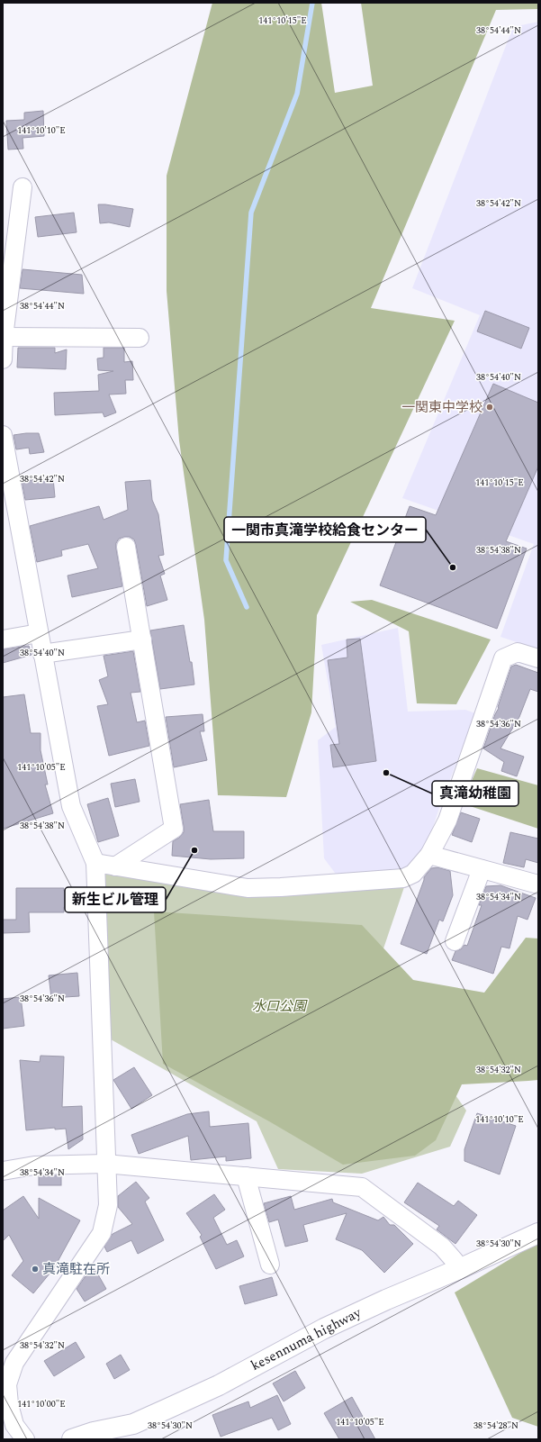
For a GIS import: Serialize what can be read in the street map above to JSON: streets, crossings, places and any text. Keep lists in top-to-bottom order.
{
  "streets": {
    "street": ["kesennuma highway"]
  },
  "parks": ["水口公園"],
  "places": [
    "一関東中学校",
    "一関市真滝学校給食センター",
    "真滝幼稚園",
    "新生ビル管理",
    "真滝駐在所"
  ],
  "coordinates": [
    "141°10'15\"E",
    "38°54'44\"N",
    "141°10'10\"E",
    "38°54'42\"N",
    "38°54'40\"N",
    "38°54'38\"N",
    "38°54'36\"N",
    "141°10'05\"E",
    "38°54'34\"N",
    "38°54'32\"N",
    "38°54'30\"N",
    "141°10'00\"E",
    "38°54'28\"N"
  ]
}
